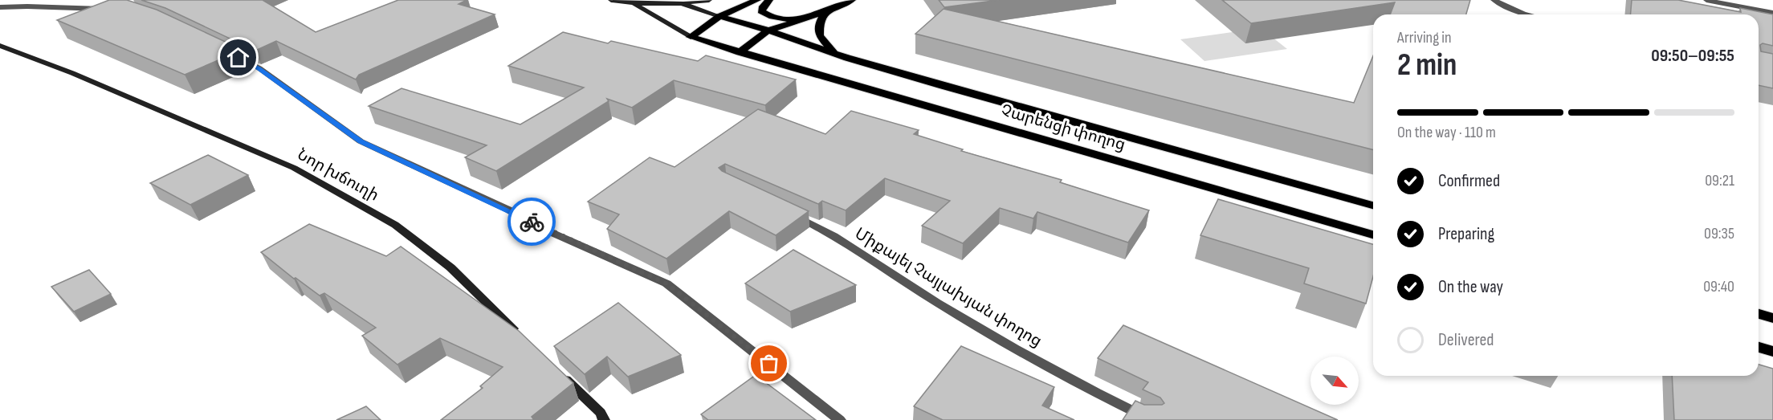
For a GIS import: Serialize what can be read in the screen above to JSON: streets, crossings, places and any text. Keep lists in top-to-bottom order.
{
  "streets": {
    "main road": ["Չարենցի փողոց", "Նոր խճուղի"],
    "street": ["Միքայել Չայլախյան փողոց"]
  },
  "north": "bottom right",
  "page": {
    "heading": ["2 min", "Arriving in", "09:50–09:55"],
    "bar": "On the way · 110 m",
    "list": [
      ["Confirmed", "09:21"],
      ["Preparing", "09:35"],
      ["On the way", "09:40"],
      "Delivered"
    ]
  }
}
